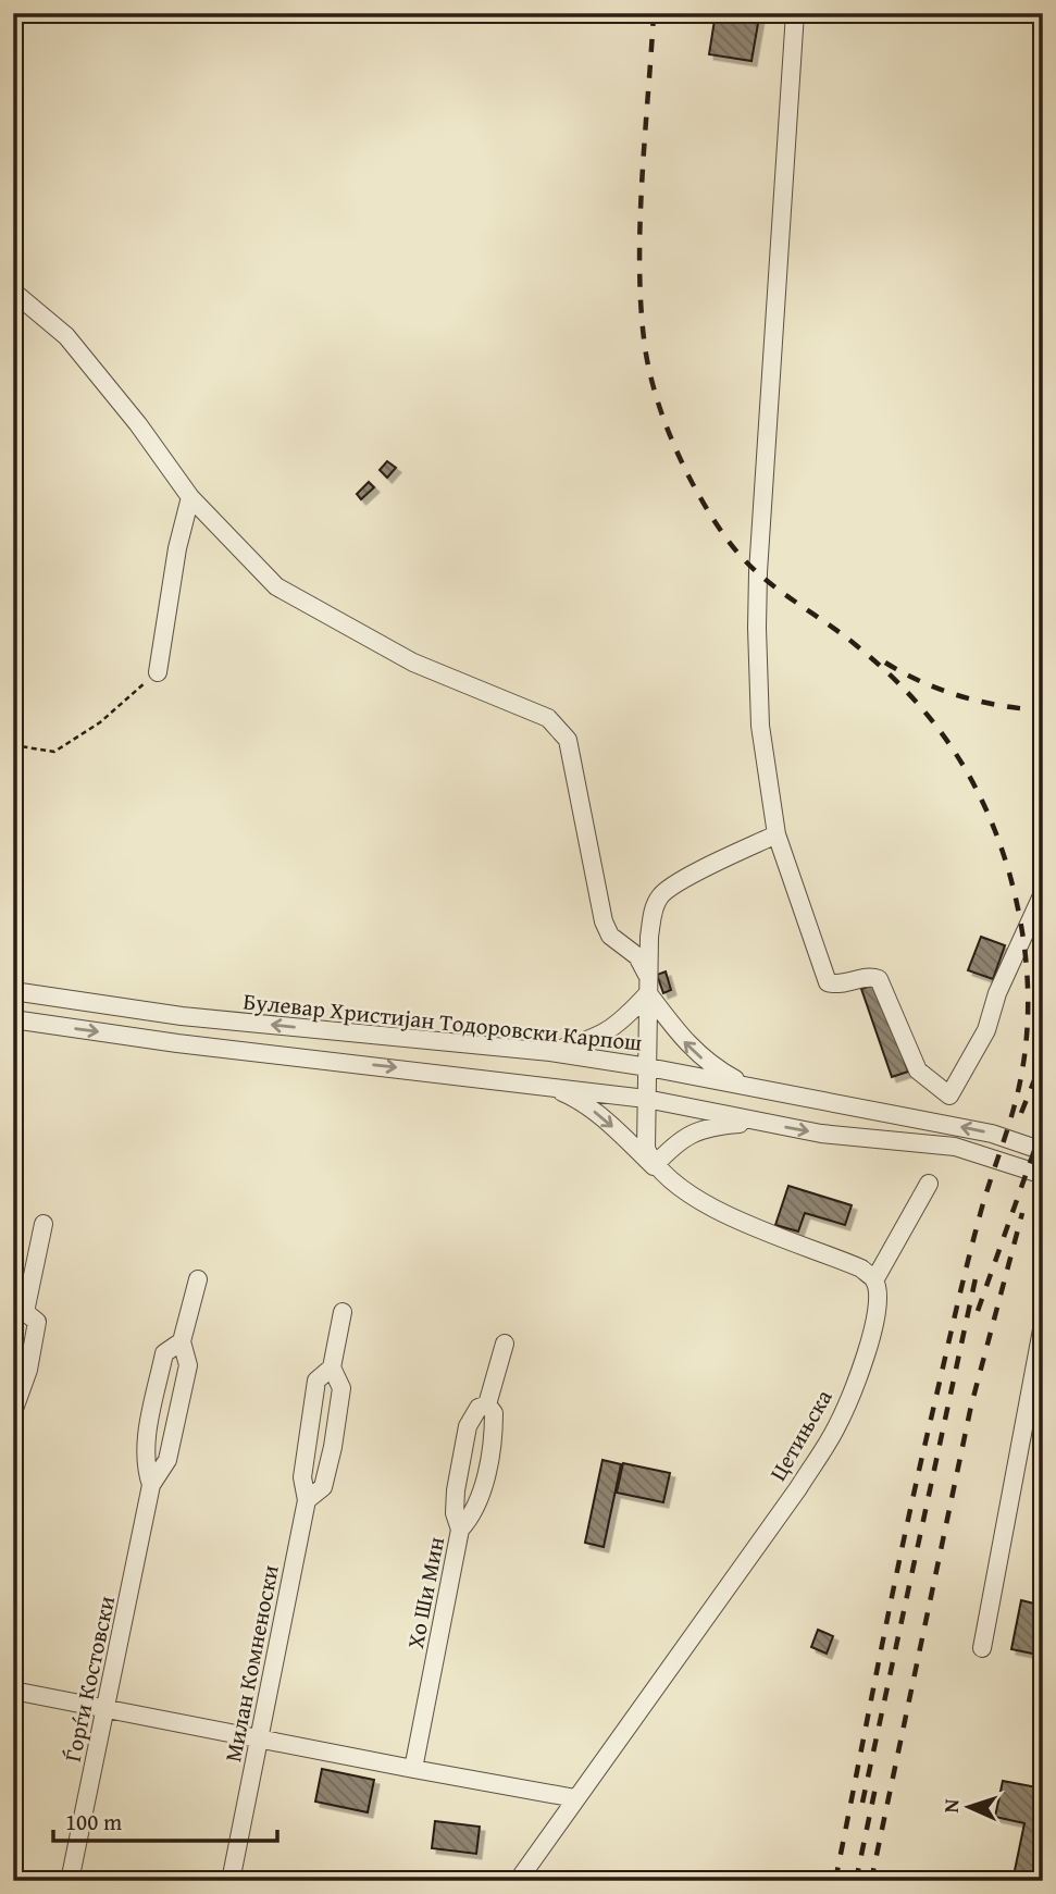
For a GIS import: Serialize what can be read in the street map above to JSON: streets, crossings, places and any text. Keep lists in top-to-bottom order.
{
  "streets": {
    "street": [
      "Булевар Христијан Тодоровски Карпош",
      "Цетињска",
      "Хо Ши Мин",
      "Милан Комненоски",
      "Ѓoрѓи Костовски"
    ]
  },
  "scale_bar": "100 m",
  "north": "left"
}
